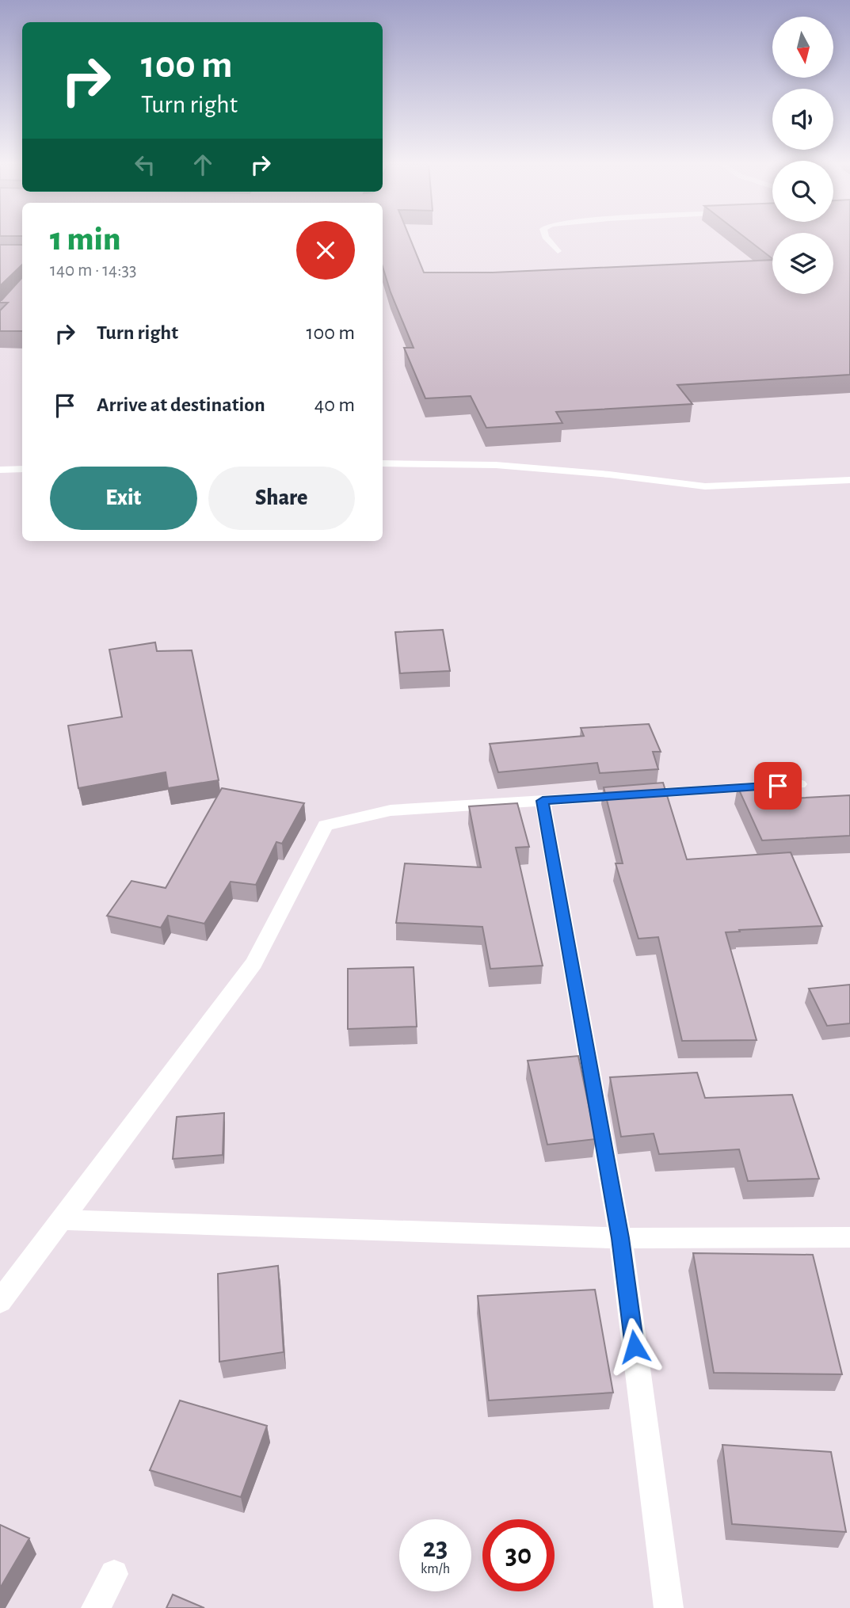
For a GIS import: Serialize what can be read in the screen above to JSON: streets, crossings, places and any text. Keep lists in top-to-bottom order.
{
  "north": "bottom",
  "page": {
    "turn": ["100 m", "Turn right"],
    "heading": ["1 min", "140 m · 14:33"],
    "list": [
      {
        "name": "Turn right",
        "value": "100 m"
      },
      {
        "name": "Arrive at destination",
        "value": "40 m"
      }
    ],
    "buttons": ["Exit", "Share"],
    "speed": "23 km/h",
    "limit": "30"
  }
}
